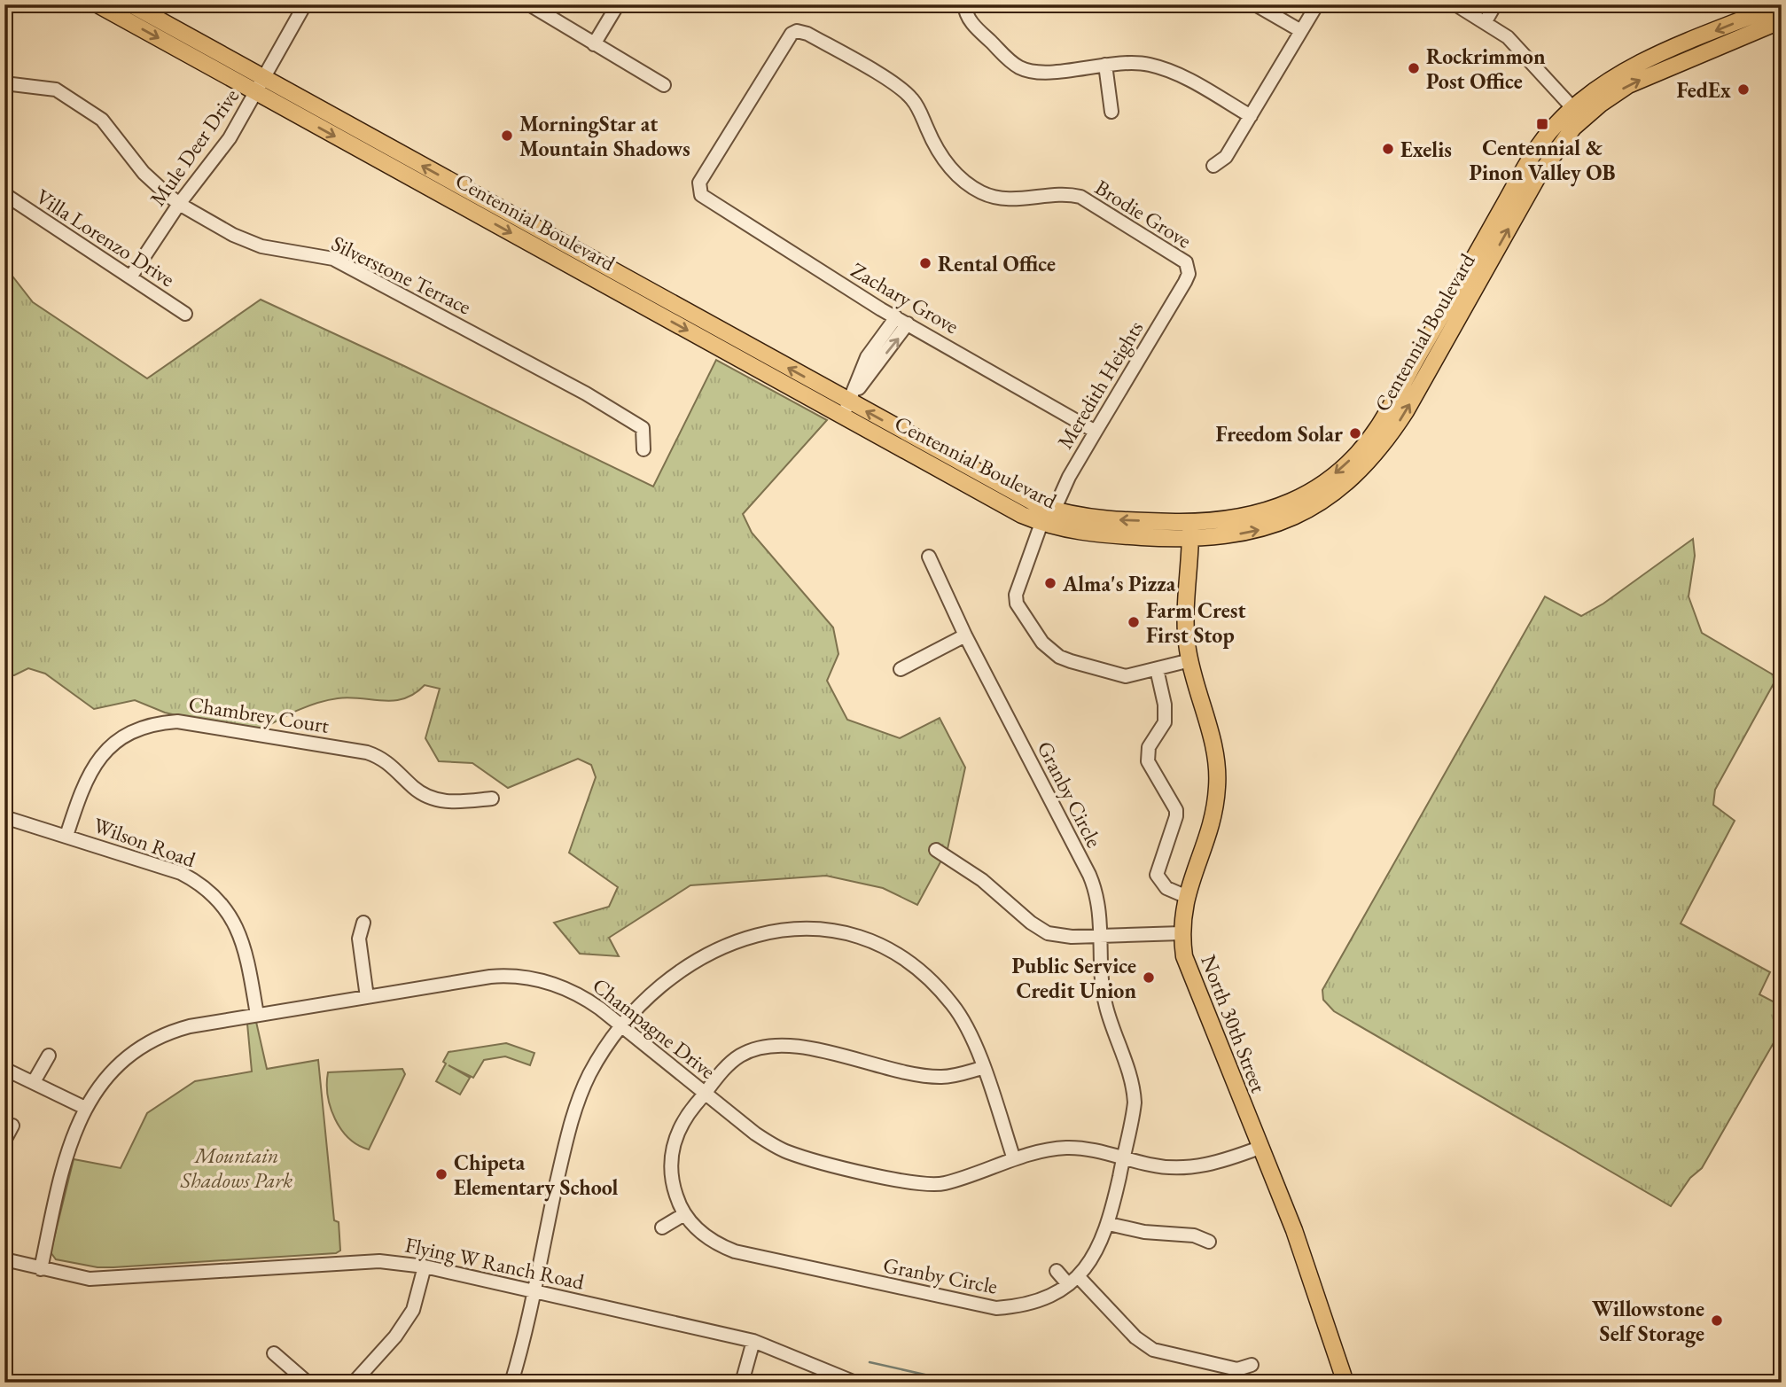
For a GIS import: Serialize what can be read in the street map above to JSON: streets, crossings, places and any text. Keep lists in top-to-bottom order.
{
  "streets": {
    "main road": ["Centennial Boulevard", "North 30th Street"],
    "street": [
      "Mule Deer Drive",
      "Brodie Grove",
      "Villa Lorenzo Drive",
      "Silverstone Terrace",
      "Zachary Grove",
      "Meredith Heights",
      "Chambrey Court",
      "Granby Circle",
      "Wilson Road",
      "Champagne Drive",
      "Flying W Ranch Road"
    ]
  },
  "crossings": [
    ["Mule Deer Drive", "Centennial Boulevard"],
    ["Mule Deer Drive", "Villa Lorenzo Drive"],
    ["Mule Deer Drive", "Silverstone Terrace"],
    ["Brodie Grove", "Zachary Grove"],
    ["Brodie Grove", "Meredith Heights"],
    ["Centennial Boulevard", "Meredith Heights"],
    ["Centennial Boulevard", "North 30th Street"],
    ["Zachary Grove", "Meredith Heights"],
    ["Chambrey Court", "Wilson Road"],
    ["Granby Circle", "Champagne Drive"],
    ["Wilson Road", "Champagne Drive"],
    ["North 30th Street", "Champagne Drive"],
    ["Champagne Drive", "Flying W Ranch Road"]
  ],
  "parks": ["Mountain Shadows Park"],
  "places": {
    "other": [
      "Rockrimmon Post Office",
      "FedEx",
      "MorningStar at Mountain Shadows",
      "Exelis",
      "Rental Office",
      "Freedom Solar",
      "Alma's Pizza",
      "Farm Crest First Stop",
      "Public Service Credit Union",
      "Chipeta Elementary School",
      "Willowstone Self Storage"
    ],
    "transit": ["Centennial & Pinon Valley OB"]
  }
}
